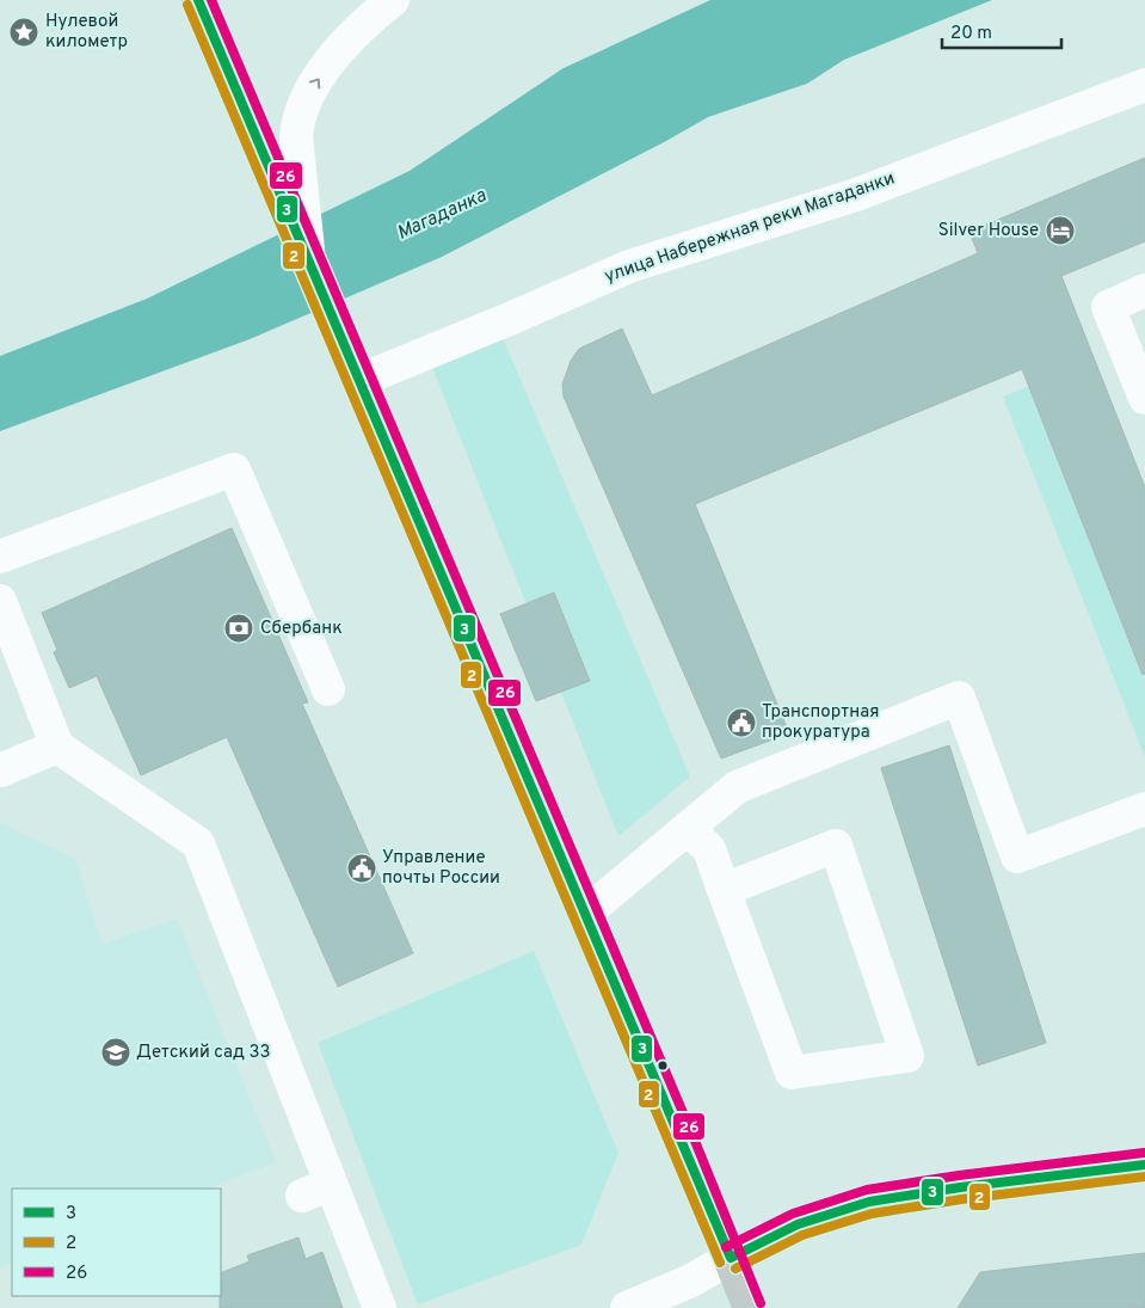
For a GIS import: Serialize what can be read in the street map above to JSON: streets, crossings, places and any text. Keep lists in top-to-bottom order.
{
  "streets": {
    "street": ["улица Набережная реки Магаданки"]
  },
  "water": ["Магаданка"],
  "places": {
    "place": ["Нулевой километр"],
    "hotel": ["Silver House"],
    "bank": ["Сбербанк"],
    "public building": ["Транспортная прокуратура", "Управление почты России"],
    "school or university": ["Детский сад 33"]
  },
  "lines": ["transit line 3", "transit line 26", "transit line 2"],
  "legend": ["3", "2", "26"],
  "scale_bar": "20 m"
}
